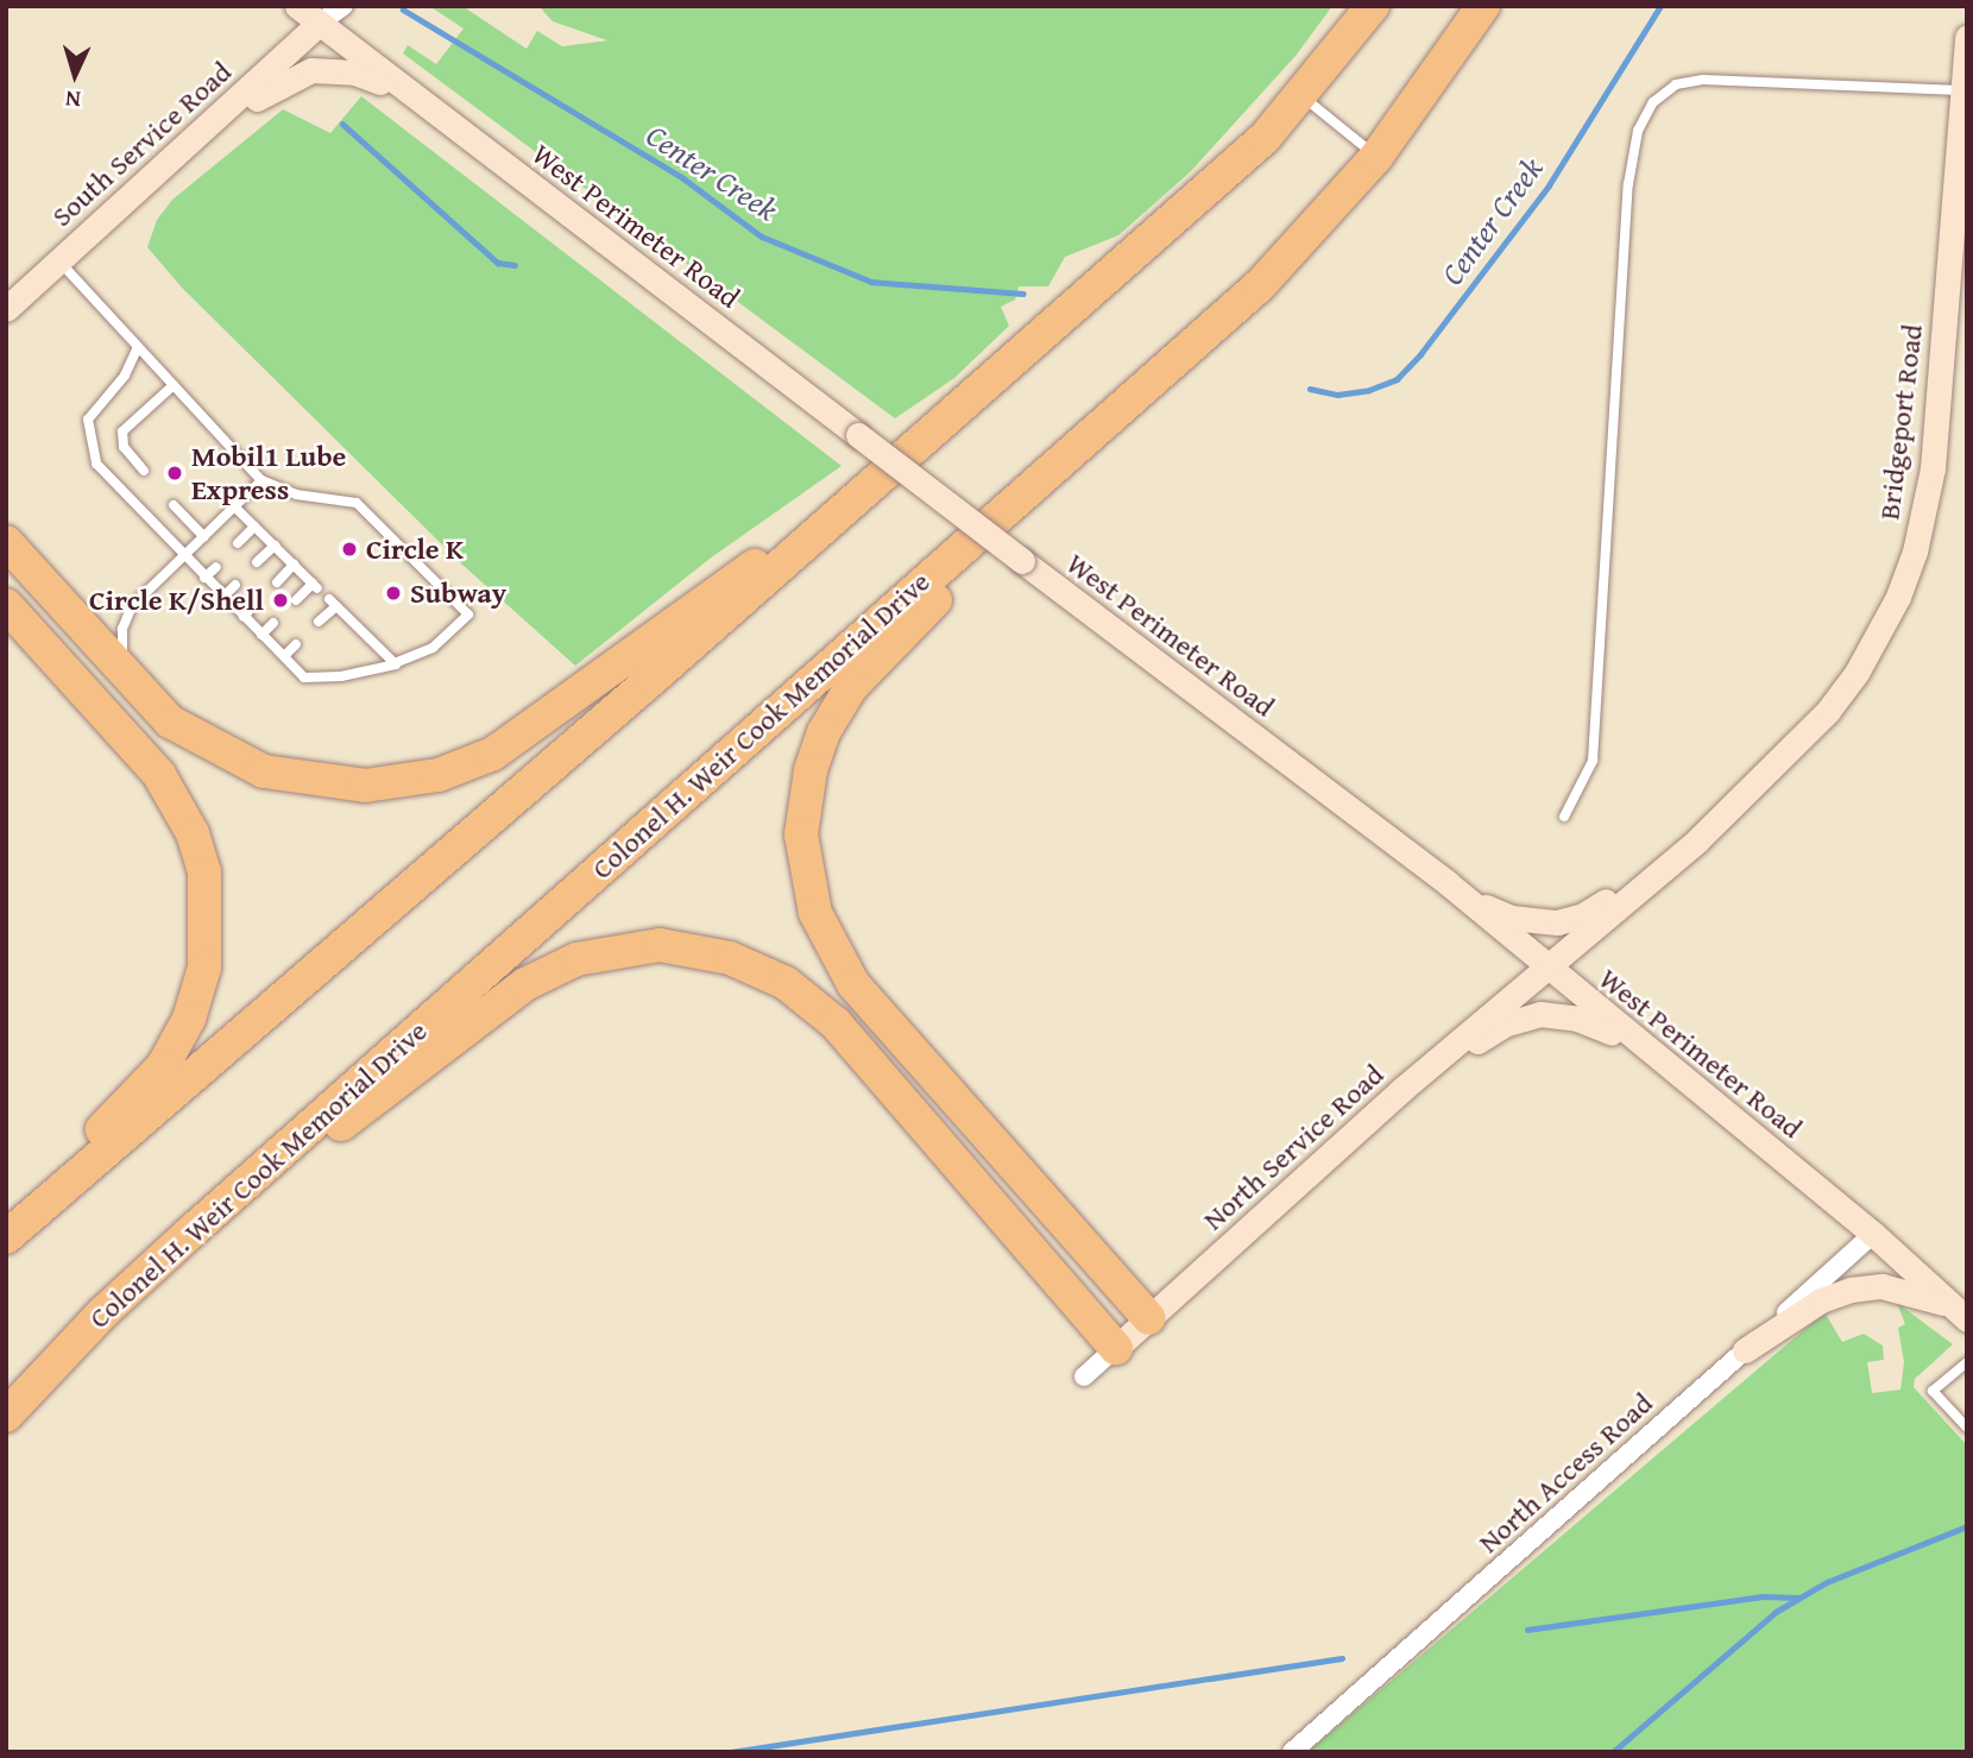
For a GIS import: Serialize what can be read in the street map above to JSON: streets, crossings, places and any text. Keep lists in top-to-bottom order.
{
  "streets": {
    "highway": ["Colonel H. Weir Cook Memorial Drive"],
    "street": [
      "South Service Road",
      "West Perimeter Road",
      "Bridgeport Road",
      "North Service Road",
      "North Access Road"
    ]
  },
  "crossings": [
    ["South Service Road", "West Perimeter Road"],
    ["West Perimeter Road", "Bridgeport Road"],
    ["West Perimeter Road", "North Service Road"],
    ["West Perimeter Road", "North Access Road"],
    ["Bridgeport Road", "North Service Road"]
  ],
  "water": ["Center Creek"],
  "places": [
    "Mobil1 Lube Express",
    "Circle K",
    "Subway",
    "Circle K/Shell"
  ],
  "north": "bottom"
}
